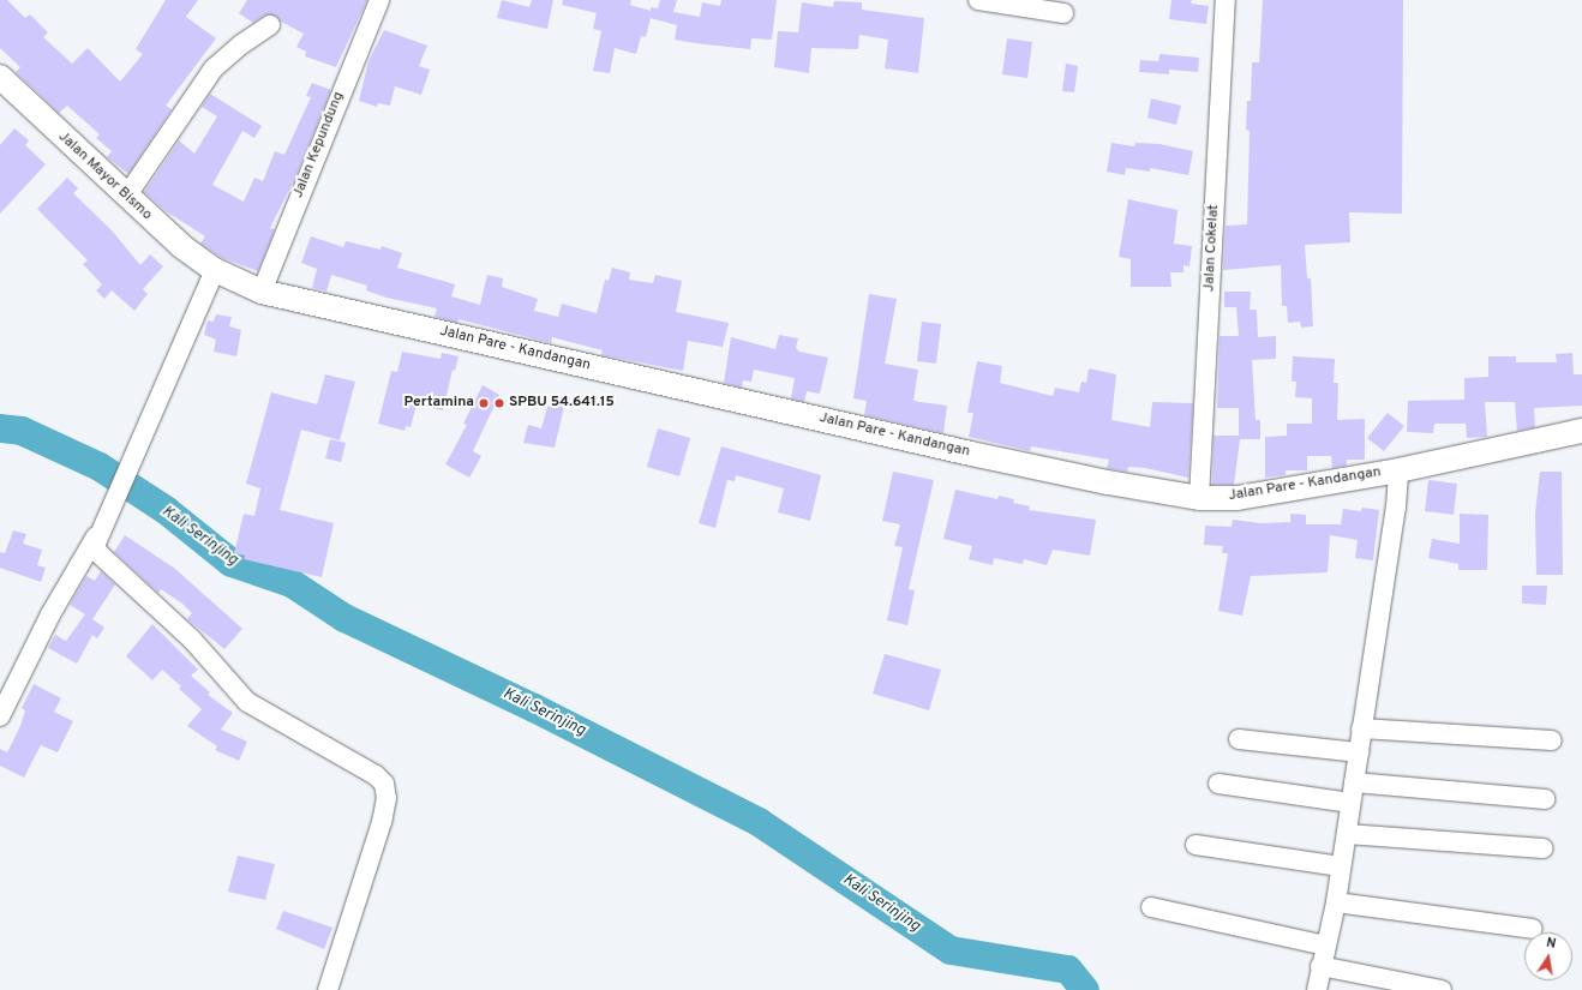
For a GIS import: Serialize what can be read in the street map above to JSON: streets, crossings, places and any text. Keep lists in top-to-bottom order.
{
  "streets": {
    "main road": ["Jalan Mayor Bismo", "Jalan Pare - Kandangan"],
    "street": ["Jalan Kepundung", "Jalan Cokelat"]
  },
  "crossings": [
    ["Jalan Kepundung", "Jalan Pare - Kandangan"],
    ["Jalan Mayor Bismo", "Jalan Pare - Kandangan"],
    ["Jalan Cokelat", "Jalan Pare - Kandangan"]
  ],
  "water": ["Kali Serinjing"],
  "places": ["Pertamina", "SPBU 54.641.15"],
  "north": "top"
}
